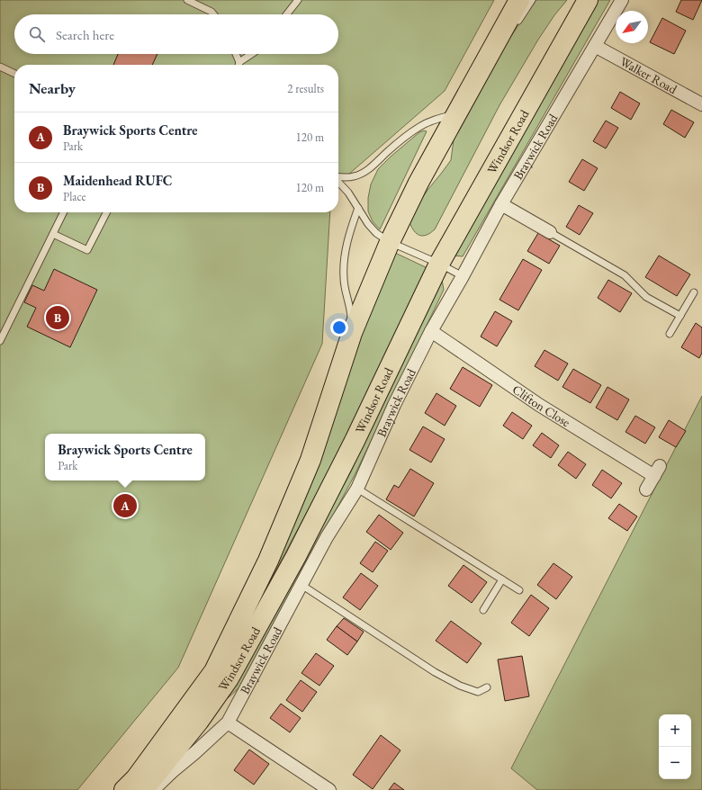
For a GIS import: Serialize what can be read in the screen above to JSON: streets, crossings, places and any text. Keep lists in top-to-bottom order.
{
  "streets": {
    "main road": ["Windsor Road"],
    "street": ["Walker Road", "Braywick Road", "Clifton Close"]
  },
  "crossings": [
    ["Walker Road", "Braywick Road"],
    ["Braywick Road", "Clifton Close"]
  ],
  "north": "bottom left",
  "page": {
    "search": "Search here",
    "heading": ["Nearby", "2 results"],
    "list": [
      {
        "mark": "A",
        "name": "Braywick Sports Centre",
        "note": "Park",
        "value": "120 m"
      },
      {
        "mark": "B",
        "name": "Maidenhead RUFC",
        "note": "Place",
        "value": "120 m"
      }
    ],
    "pins": ["B", "A"],
    "popup": ["Braywick Sports Centre", "Park"],
    "map_buttons": ["+", "−"]
  }
}
